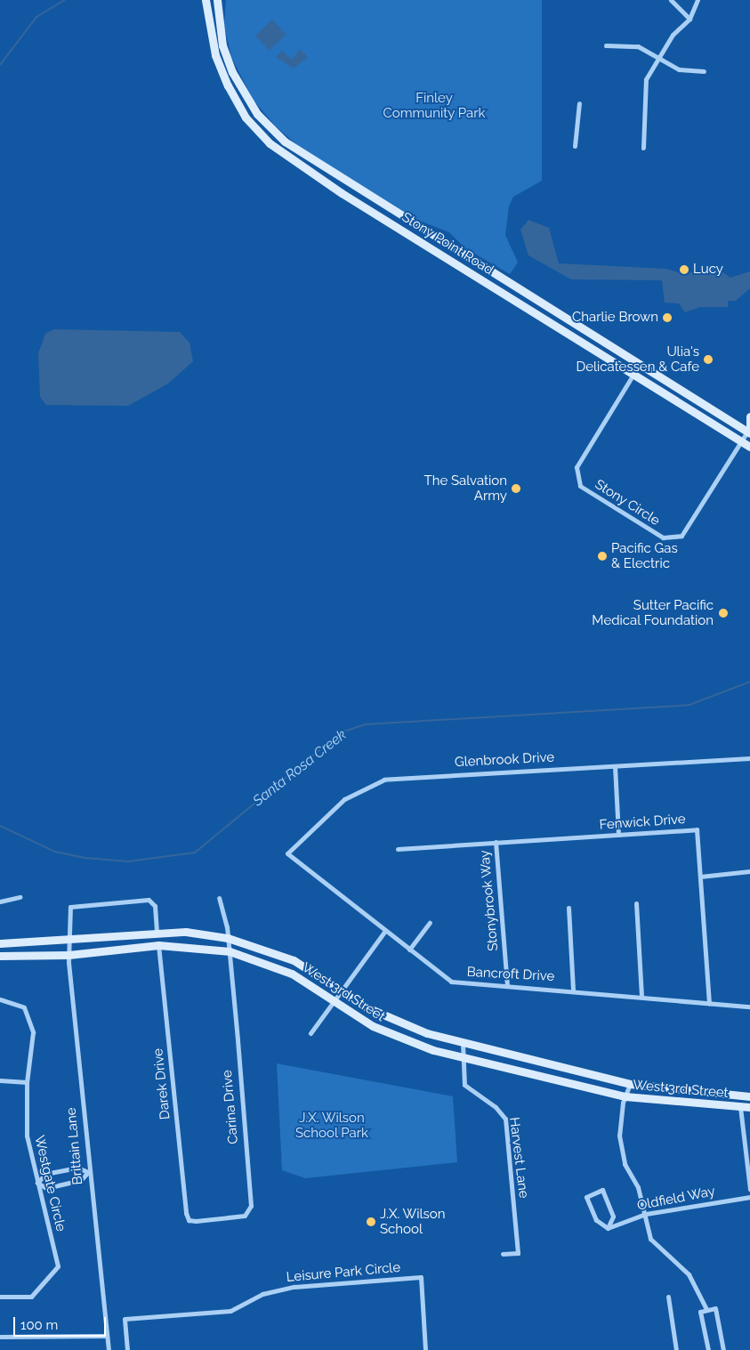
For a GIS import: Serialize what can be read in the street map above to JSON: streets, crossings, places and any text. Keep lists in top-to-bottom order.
{
  "streets": {
    "main road": ["Stony Point Road", "West 3rd Street"],
    "street": [
      "Stony Circle",
      "Glenbrook Drive",
      "Fenwick Drive",
      "Stonybrook Way",
      "Bancroft Drive",
      "Darek Drive",
      "Carina Drive",
      "Brittain Lane",
      "Harvest Lane",
      "Westgate Circle",
      "Oldfield Way",
      "Leisure Park Circle"
    ]
  },
  "crossings": [
    ["Stony Point Road", "Stony Circle"],
    ["Glenbrook Drive", "Bancroft Drive"],
    ["Fenwick Drive", "Stonybrook Way"],
    ["Fenwick Drive", "Bancroft Drive"],
    ["Stonybrook Way", "Bancroft Drive"],
    ["West 3rd Street", "Darek Drive"],
    ["West 3rd Street", "Carina Drive"],
    ["West 3rd Street", "Brittain Lane"],
    ["West 3rd Street", "Harvest Lane"],
    ["Darek Drive", "Carina Drive"]
  ],
  "water": ["Santa Rosa Creek"],
  "parks": ["Finley Community Park", "J.X. Wilson School Park"],
  "places": [
    "Lucy",
    "Charlie Brown",
    "Ulia's Delicatessen & Cafe",
    "The Salvation Army",
    "Pacific Gas & Electric",
    "Sutter Pacific Medical Foundation",
    "J.X. Wilson School"
  ],
  "scale_bar": "100 m"
}
